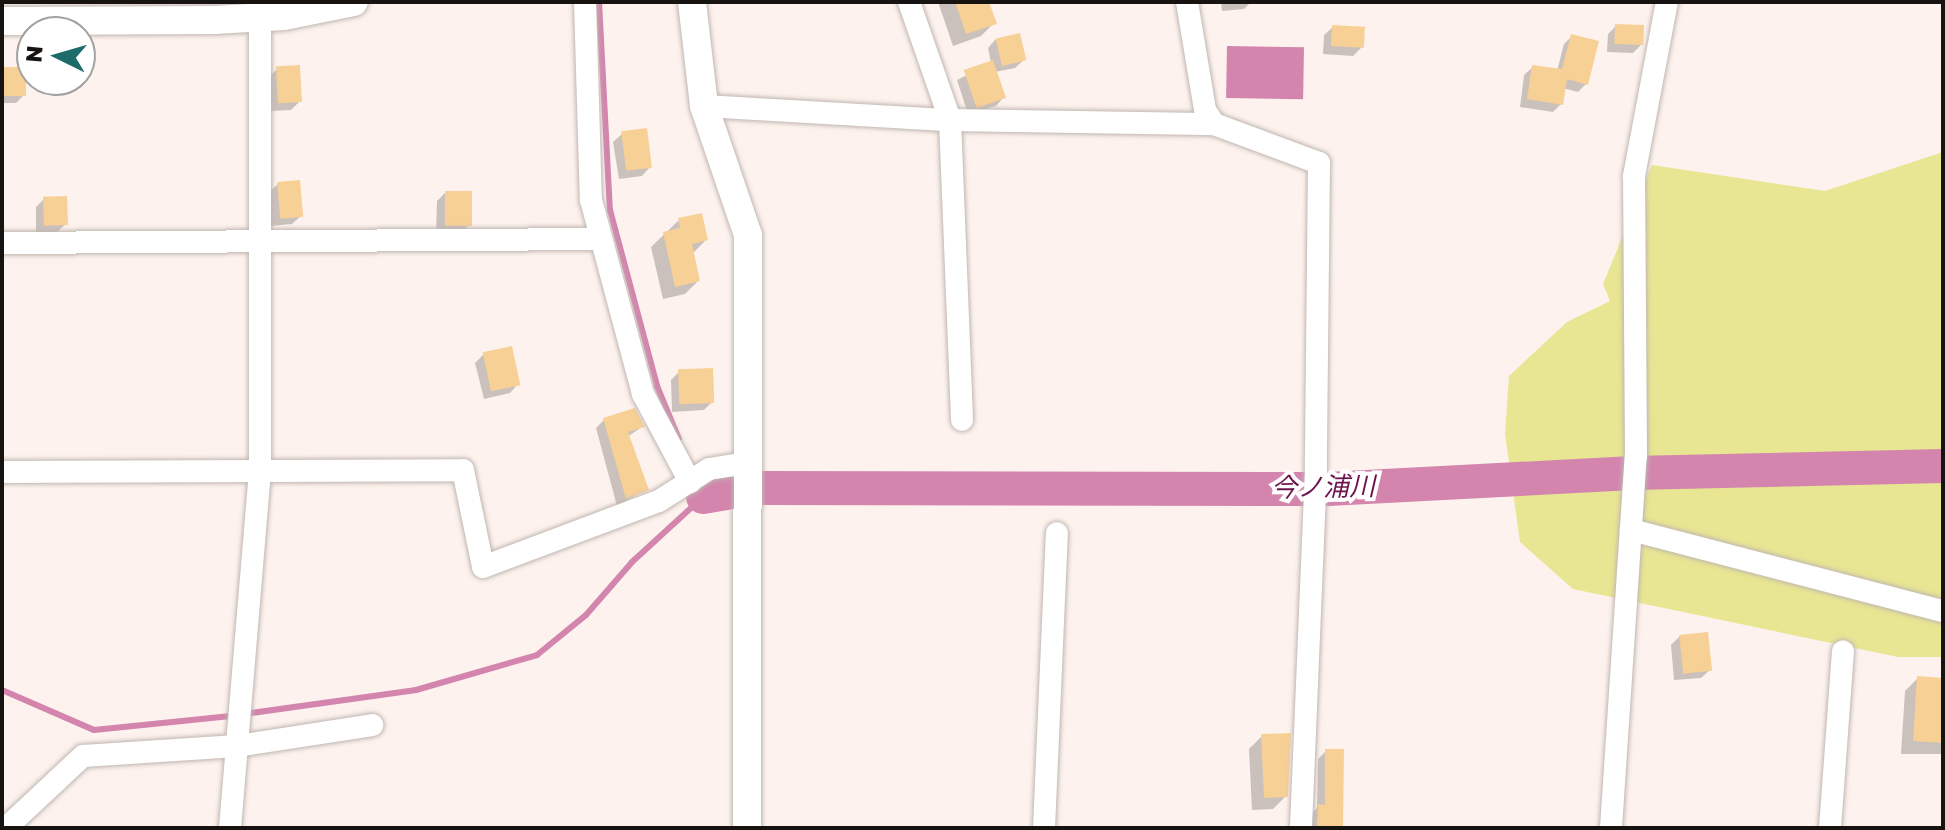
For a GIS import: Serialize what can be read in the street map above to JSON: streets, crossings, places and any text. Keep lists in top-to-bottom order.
{
  "water": ["今ノ浦川"],
  "north": "left"
}
